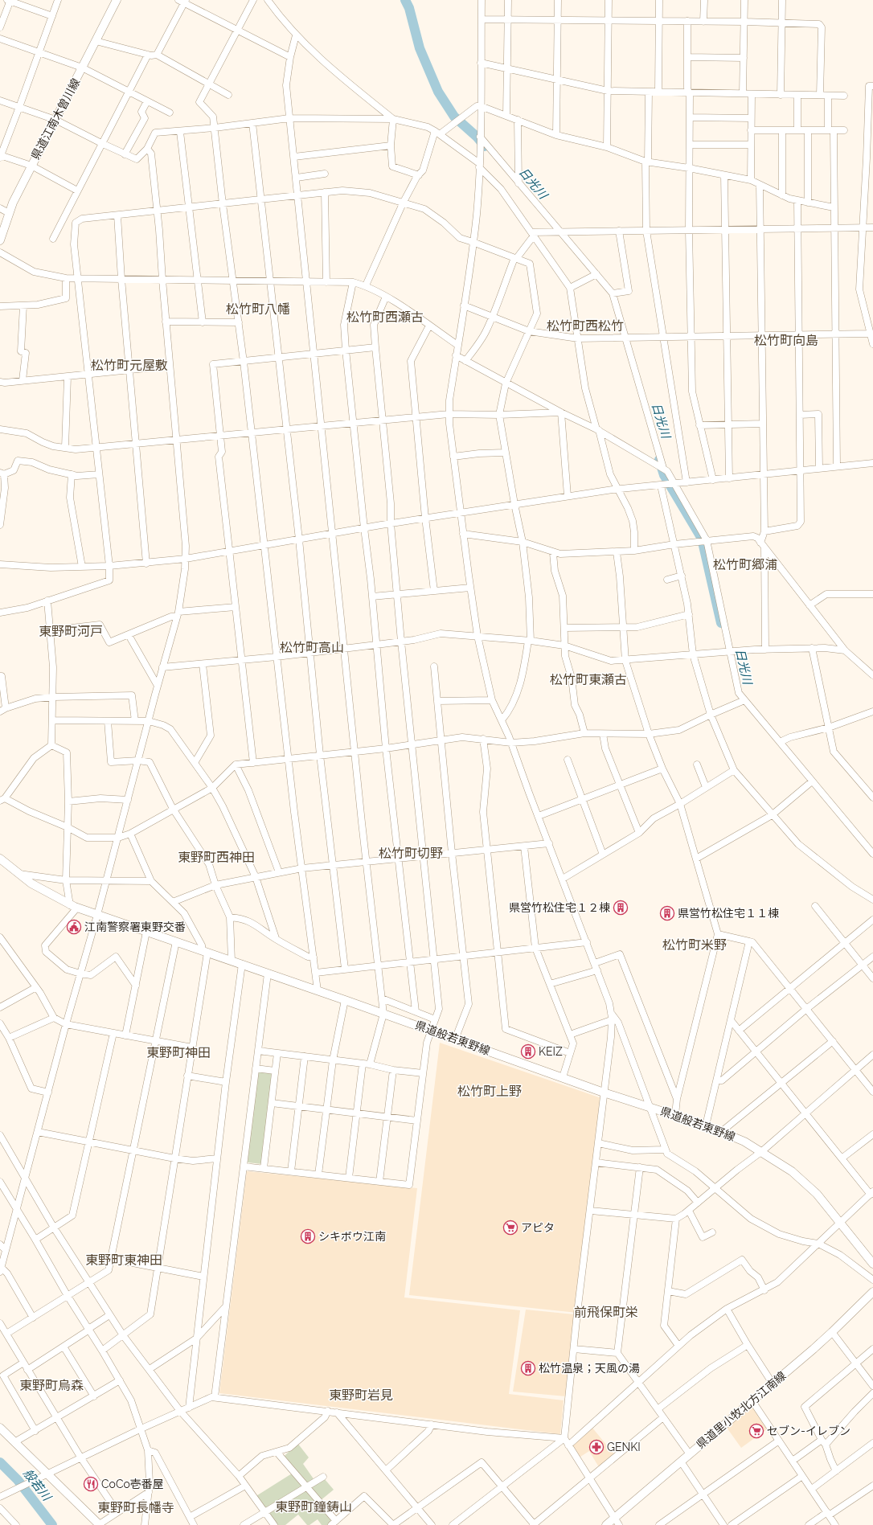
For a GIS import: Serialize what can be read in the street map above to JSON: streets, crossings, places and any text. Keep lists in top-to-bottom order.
{
  "streets": {
    "main road": ["県道江南木曽川線", "県道般若東野線", "県道里小牧北方江南線"]
  },
  "districts": [
    "松竹町八幡",
    "松竹町西瀬古",
    "松竹町西松竹",
    "松竹町向島",
    "松竹町元屋敷",
    "松竹町郷浦",
    "東野町河戸",
    "松竹町高山",
    "松竹町東瀬古",
    "松竹町切野",
    "東野町西神田",
    "松竹町米野",
    "東野町神田",
    "松竹町上野",
    "東野町東神田",
    "前飛保町栄",
    "東野町烏森",
    "東野町岩見",
    "東野町鐘鋳山",
    "東野町長幡寺"
  ],
  "water": ["日光川", "般若川"],
  "places": {
    "building": [
      "県営竹松住宅１２棟",
      "県営竹松住宅１１棟",
      "KEIZ",
      "シキボウ江南",
      "松竹温泉；天風の湯"
    ],
    "public building": ["江南警察署東野交番"],
    "supermarket": ["アピタ", "セブン-イレブン"],
    "pharmacy": ["GENKI"],
    "restaurant": ["CoCo壱番屋"]
  }
}
